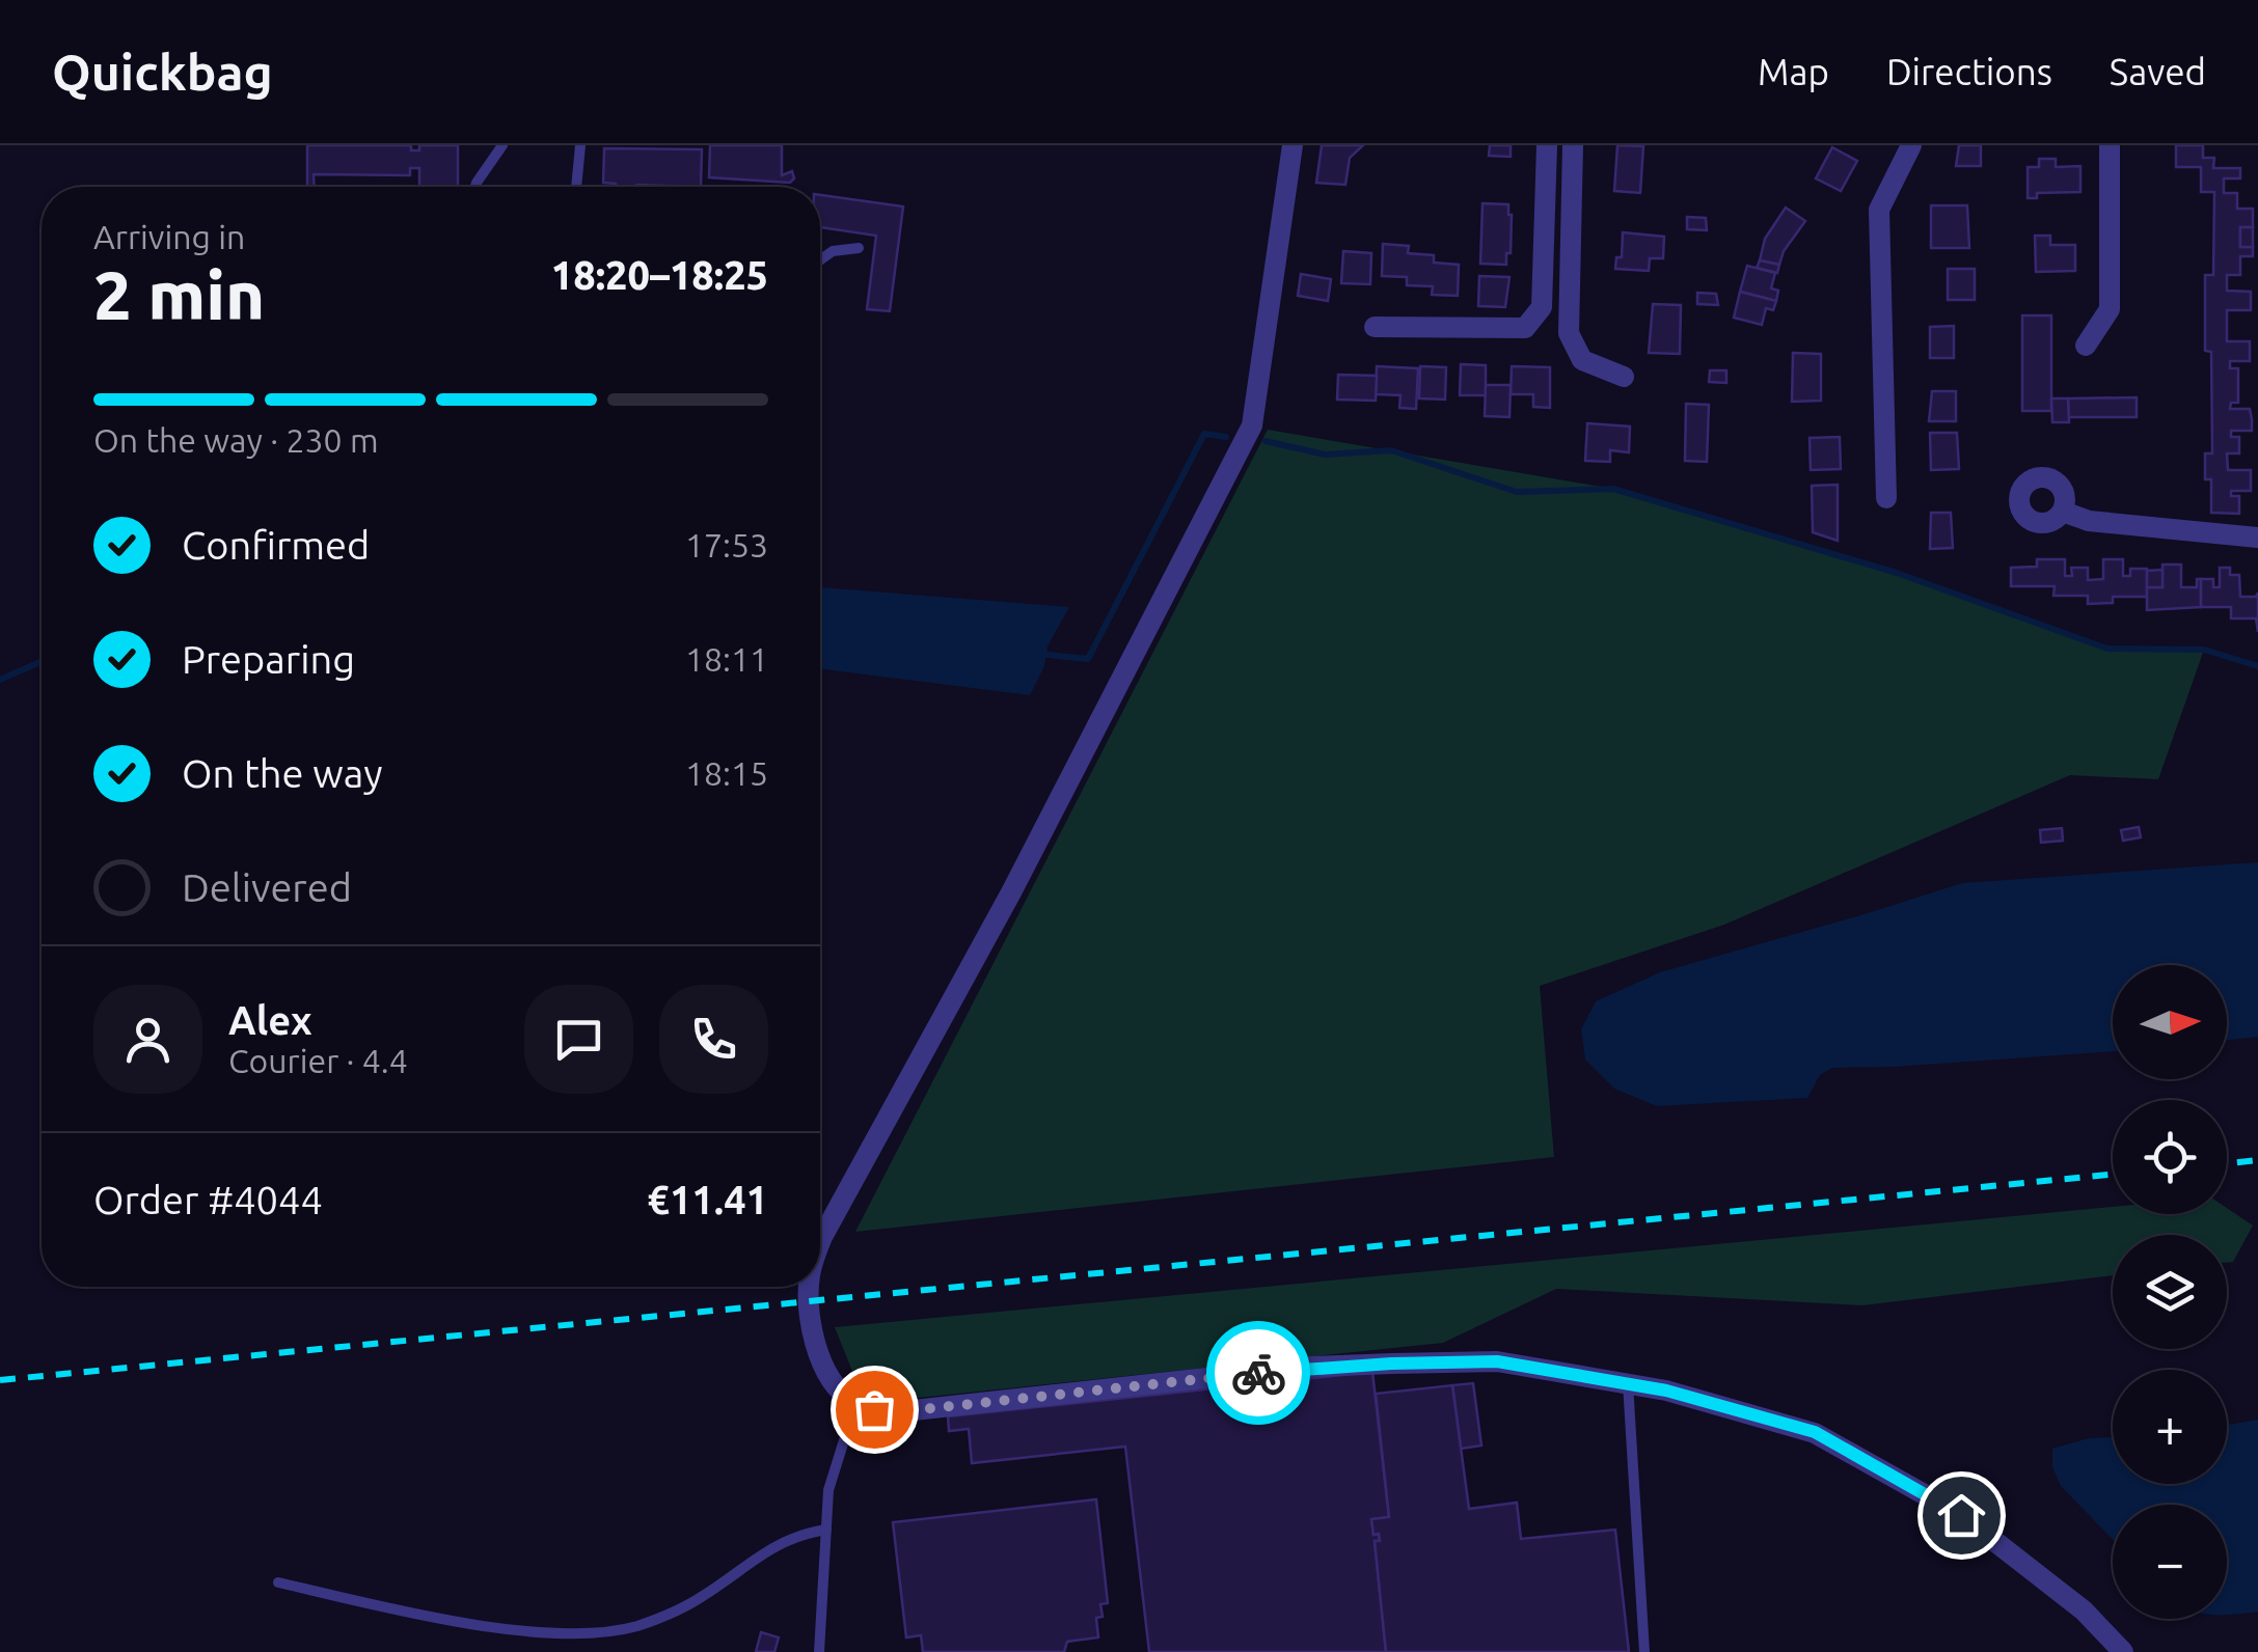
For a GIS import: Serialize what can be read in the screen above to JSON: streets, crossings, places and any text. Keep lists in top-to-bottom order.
{
  "north": "right",
  "page": {
    "header": "Quickbag",
    "nav": ["Map", "Directions", "Saved"],
    "heading": ["2 min", "Arriving in", "18:20–18:25"],
    "panel": [
      "Alex",
      "Courier · 4.4",
      "Order #4044",
      "€11.41"
    ],
    "bar": "On the way · 230 m",
    "list": [
      ["Confirmed", "17:53"],
      ["Preparing", "18:11"],
      ["On the way", "18:15"],
      "Delivered"
    ],
    "map_buttons": ["+", "−"]
  }
}
